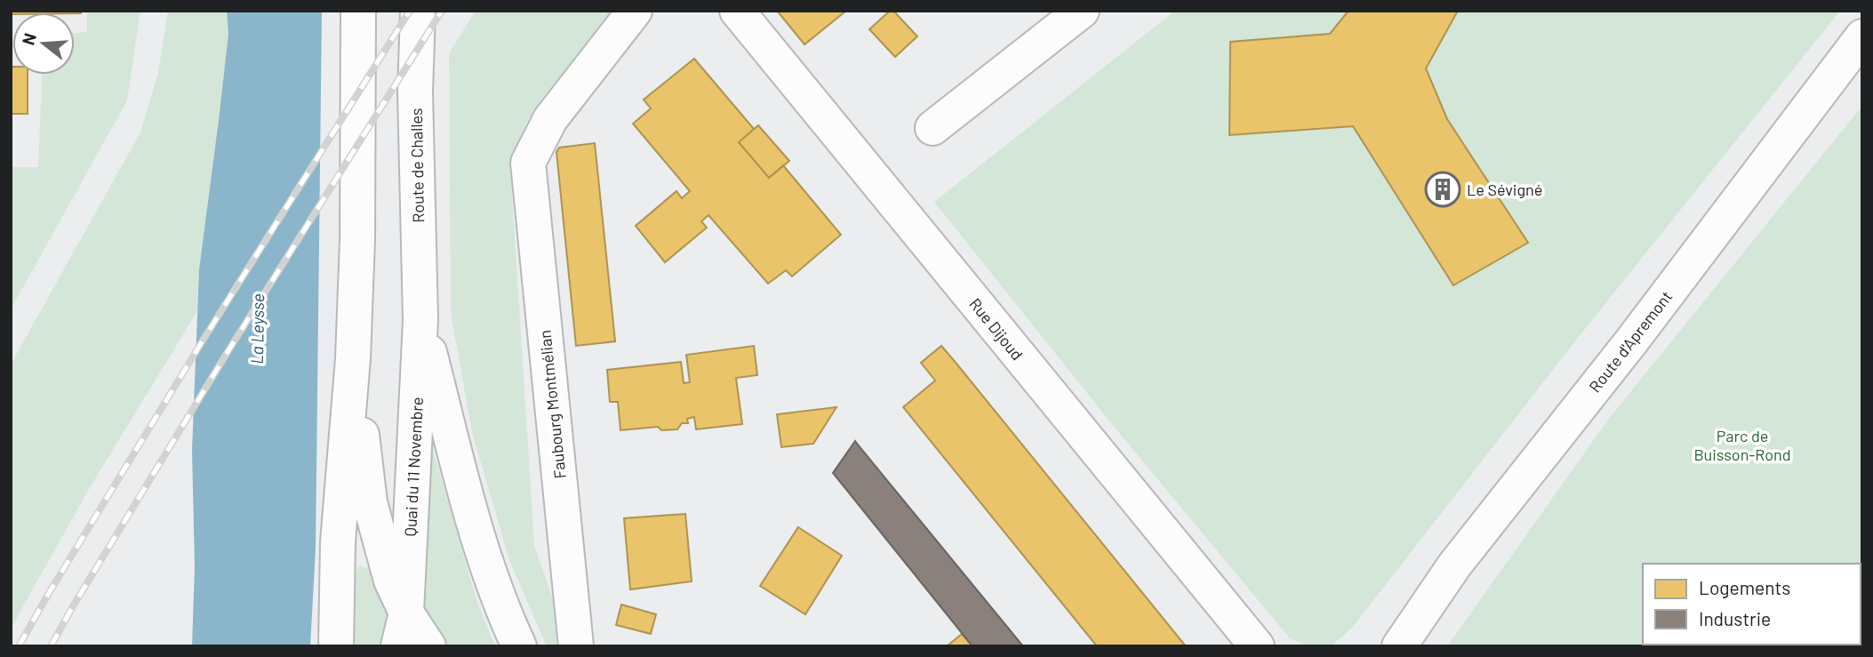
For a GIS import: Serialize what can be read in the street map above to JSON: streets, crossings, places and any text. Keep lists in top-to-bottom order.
{
  "streets": {
    "main road": [
      "Route de Challes",
      "Rue Dijoud",
      "Route d'Apremont",
      "Faubourg Montmélian",
      "Quai du 11 Novembre"
    ]
  },
  "crossings": [
    ["Route de Challes", "Quai du 11 Novembre"]
  ],
  "water": ["La Leysse"],
  "parks": ["Parc de Buisson-Rond"],
  "places": {
    "building": ["Le Sévigné"]
  },
  "legend": ["Logements", "Industrie"],
  "north": "left"
}
